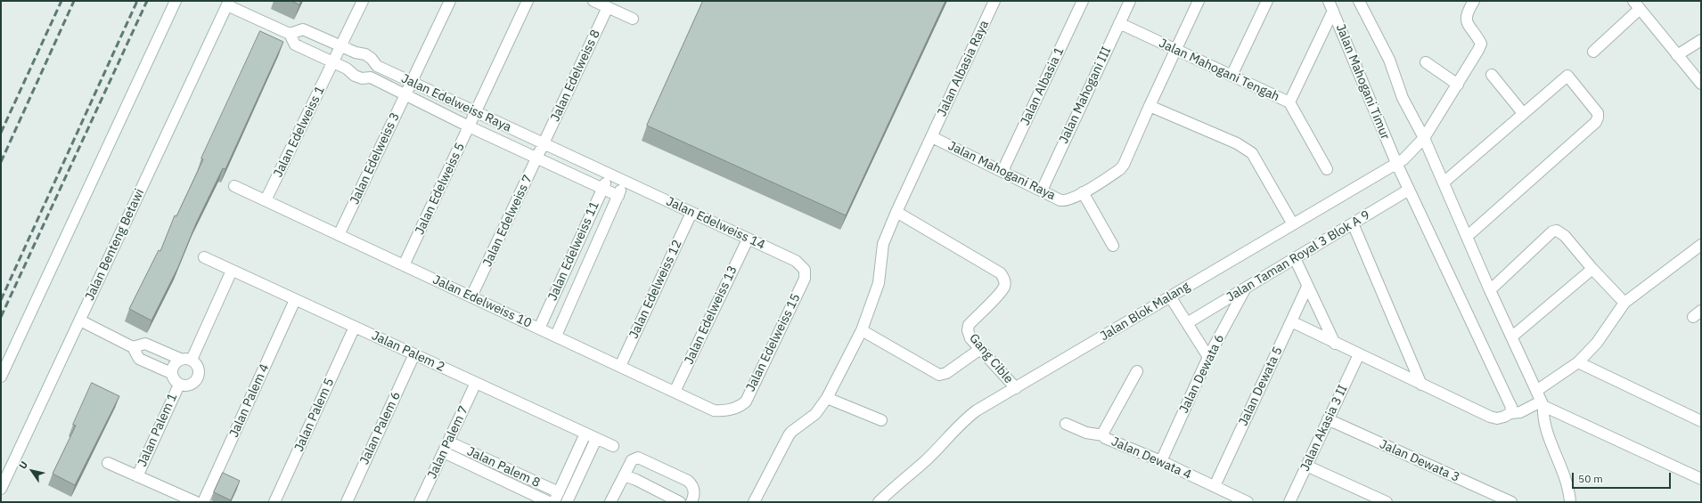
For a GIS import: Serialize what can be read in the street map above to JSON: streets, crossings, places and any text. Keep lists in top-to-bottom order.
{
  "streets": {
    "street": [
      "Jalan Albasia Raya",
      "Jalan Mahogani Tengah",
      "Jalan Edelweiss 8",
      "Jalan Mahogani Timur",
      "Jalan Albasia 1",
      "Jalan Mahogani III",
      "Jalan Edelweiss Raya",
      "Jalan Edelweiss 1",
      "Jalan Edelweiss 3",
      "Jalan Mahogani Raya",
      "Jalan Edelweiss 5",
      "Jalan Edelweiss 7",
      "Jalan Edelweiss 14",
      "Jalan Benteng Betawi",
      "Jalan Edelweiss 11",
      "Jalan Taman Royal 3 Blok A 9",
      "Jalan Edelweiss 12",
      "Jalan Edelweiss 10",
      "Jalan Blok Malang",
      "Jalan Edelweiss 13",
      "Jalan Edelweiss 15",
      "Jalan Palem 2",
      "Gang Cible",
      "Jalan Dewata 6",
      "Jalan Dewata 5",
      "Jalan Palem 4",
      "Jalan Palem 5",
      "Jalan Palem 6",
      "Jalan Akasia 3 II",
      "Jalan Palem 1",
      "Jalan Palem 7",
      "Jalan Dewata 4",
      "Jalan Dewata 3",
      "Jalan Palem 8"
    ]
  },
  "crossings": [
    ["Jalan Albasia Raya", "Jalan Mahogani Raya"],
    ["Jalan Albasia Raya", "Gang Cible"],
    ["Jalan Mahogani Tengah", "Jalan Mahogani III"],
    ["Jalan Edelweiss 8", "Jalan Edelweiss Raya"],
    ["Jalan Edelweiss 8", "Jalan Edelweiss 7"],
    ["Jalan Mahogani Timur", "Jalan Taman Royal 3 Blok A 9"],
    ["Jalan Mahogani Timur", "Jalan Blok Malang"],
    ["Jalan Albasia 1", "Jalan Mahogani Raya"],
    ["Jalan Mahogani III", "Jalan Mahogani Raya"],
    ["Jalan Edelweiss Raya", "Jalan Edelweiss 1"],
    ["Jalan Edelweiss Raya", "Jalan Edelweiss 3"],
    ["Jalan Edelweiss Raya", "Jalan Edelweiss 5"],
    ["Jalan Edelweiss Raya", "Jalan Edelweiss 7"],
    ["Jalan Edelweiss Raya", "Jalan Edelweiss 14"],
    ["Jalan Edelweiss Raya", "Jalan Benteng Betawi"],
    ["Jalan Edelweiss Raya", "Jalan Edelweiss 11"],
    ["Jalan Edelweiss 1", "Jalan Edelweiss 10"],
    ["Jalan Edelweiss 3", "Jalan Edelweiss 10"],
    ["Jalan Edelweiss 5", "Jalan Edelweiss 10"],
    ["Jalan Edelweiss 7", "Jalan Edelweiss 10"],
    ["Jalan Edelweiss 14", "Jalan Edelweiss 11"],
    ["Jalan Edelweiss 14", "Jalan Edelweiss 12"],
    ["Jalan Edelweiss 14", "Jalan Edelweiss 13"],
    ["Jalan Edelweiss 14", "Jalan Edelweiss 15"],
    ["Jalan Edelweiss 11", "Jalan Edelweiss 10"],
    ["Jalan Taman Royal 3 Blok A 9", "Jalan Dewata 6"],
    ["Jalan Edelweiss 12", "Jalan Edelweiss 10"],
    ["Jalan Edelweiss 10", "Jalan Edelweiss 13"],
    ["Jalan Edelweiss 10", "Jalan Edelweiss 15"],
    ["Jalan Blok Malang", "Gang Cible"],
    ["Jalan Palem 2", "Jalan Palem 4"],
    ["Jalan Palem 2", "Jalan Palem 5"],
    ["Jalan Palem 2", "Jalan Palem 6"],
    ["Jalan Palem 2", "Jalan Palem 7"],
    ["Jalan Dewata 6", "Jalan Dewata 4"],
    ["Jalan Dewata 5", "Jalan Dewata 4"],
    ["Jalan Akasia 3 II", "Jalan Dewata 3"],
    ["Jalan Palem 7", "Jalan Palem 8"]
  ],
  "scale_bar": "50 m",
  "north": "top left"
}
